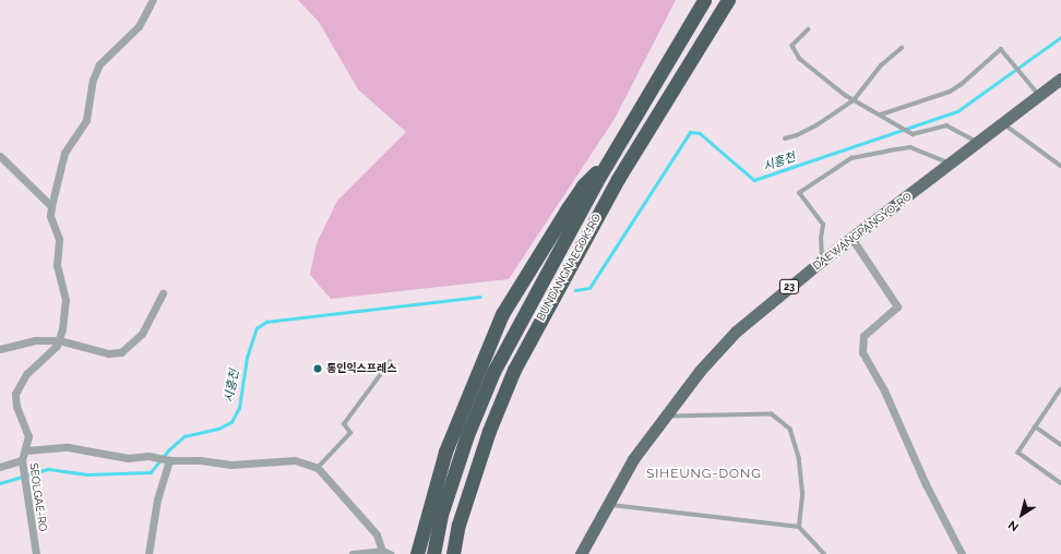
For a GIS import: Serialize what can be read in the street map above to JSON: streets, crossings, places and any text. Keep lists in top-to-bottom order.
{
  "streets": {
    "highway": ["BUNDANGNAEGOK-RO"],
    "main road": ["DAEWANGPANGYO-RO", "23"],
    "street": ["SEOLGAE-RO"]
  },
  "districts": ["SIHEUNG-DONG"],
  "water": ["시흥천"],
  "places": ["통인익스프레스"],
  "north": "bottom left"
}
